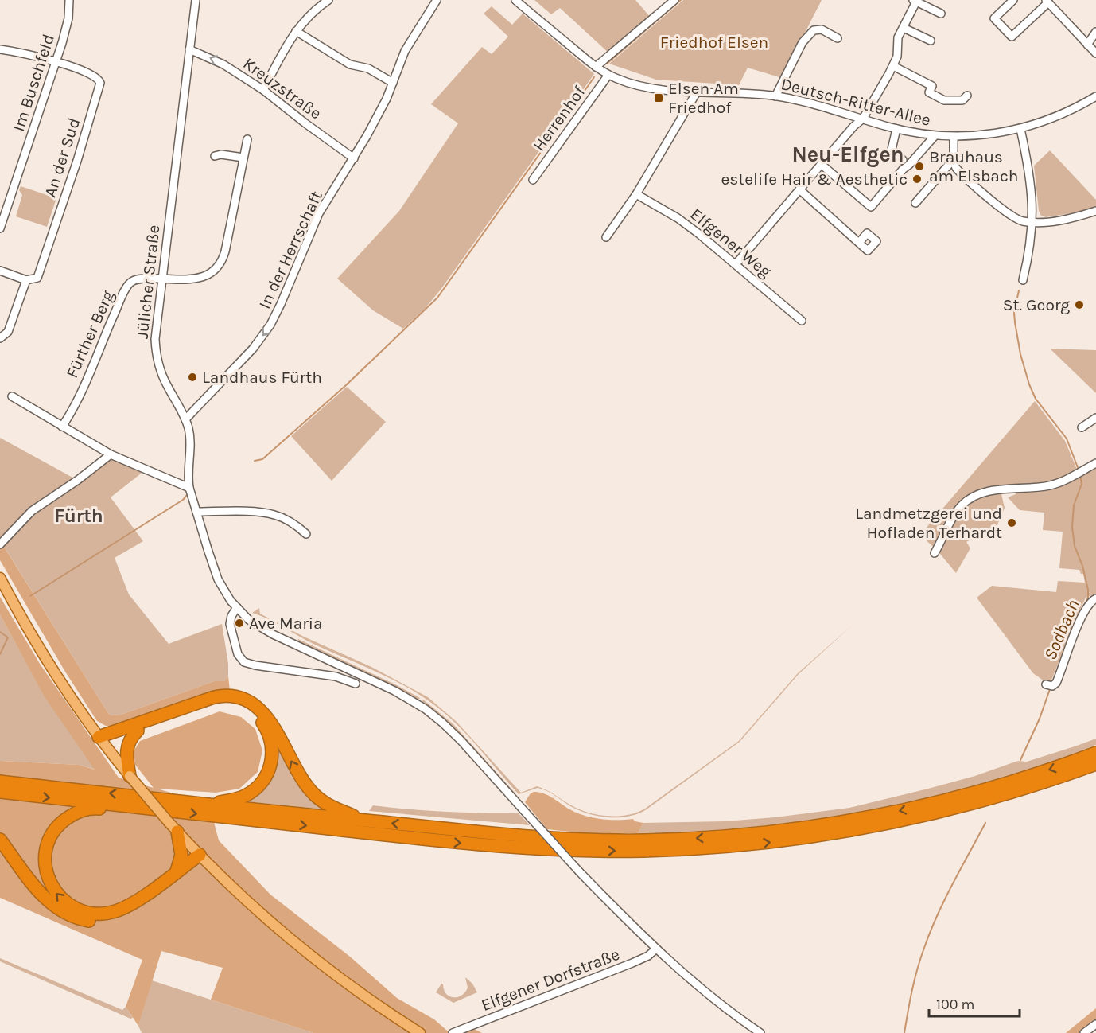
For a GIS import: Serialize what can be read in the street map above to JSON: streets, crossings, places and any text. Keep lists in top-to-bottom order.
{
  "streets": {
    "street": [
      "Im Buschfeld",
      "Kreuzstraße",
      "Deutsch-Ritter-Allee",
      "Herrenhof",
      "An der Sud",
      "Elfgener Weg",
      "In der Herrschaft",
      "Jülicher Straße",
      "Fürther Berg",
      "Elfgener Dorfstraße"
    ]
  },
  "crossings": [
    ["Im Buschfeld", "An der Sud"],
    ["Kreuzstraße", "In der Herrschaft"],
    ["Kreuzstraße", "Jülicher Straße"],
    ["Deutsch-Ritter-Allee", "Herrenhof"],
    ["In der Herrschaft", "Jülicher Straße"],
    ["Jülicher Straße", "Fürther Berg"],
    ["Jülicher Straße", "Elfgener Dorfstraße"]
  ],
  "one_way": ["Kreuzstraße", "In der Herrschaft"],
  "districts": ["Neu-Elfgen", "Fürth"],
  "water": ["Sodbach"],
  "parks": ["Friedhof Elsen"],
  "places": {
    "transit": ["Elsen Am Friedhof"],
    "other": [
      "Brauhaus am Elsbach",
      "estelife Hair & Aesthetic",
      "St. Georg",
      "Landhaus Fürth",
      "Landmetzgerei und Hofladen Terhardt",
      "Ave Maria"
    ]
  },
  "scale_bar": "100 m"
}
